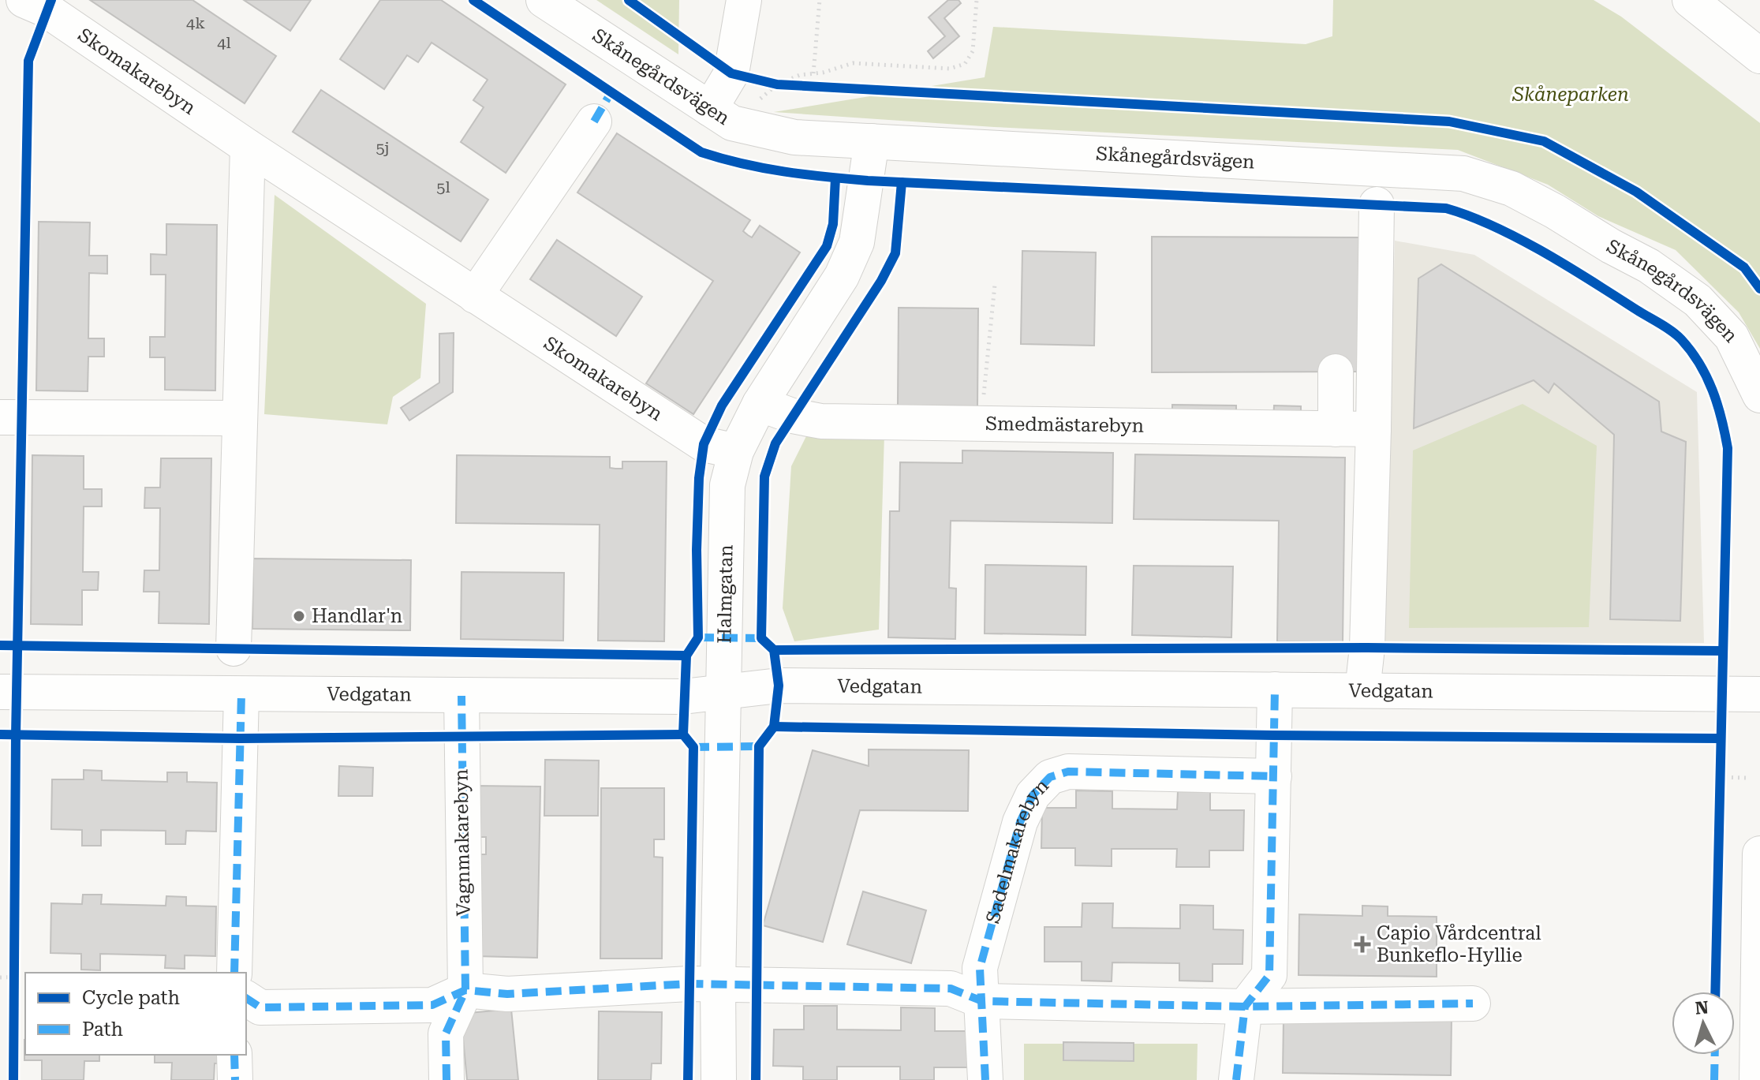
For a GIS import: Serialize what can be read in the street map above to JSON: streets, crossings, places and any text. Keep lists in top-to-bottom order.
{
  "streets": {
    "main road": [
      "Skomakarebyn",
      "Skånegårdsvägen",
      "Smedmästarebyn",
      "Halmgatan",
      "Vedgatan",
      "Vagnmakarebyn",
      "Sadelmakarebyn"
    ]
  },
  "crossings": [
    ["Skomakarebyn", "Halmgatan"],
    ["Skånegårdsvägen", "Halmgatan"],
    ["Smedmästarebyn", "Halmgatan"],
    ["Halmgatan", "Vedgatan"],
    ["Vedgatan", "Vagnmakarebyn"]
  ],
  "parks": ["Skåneparken"],
  "places": {
    "other": ["Handlar'n"],
    "health": ["Capio Vårdcentral Bunkeflo-Hyllie"]
  },
  "house_numbers": [
    "4k",
    "4l",
    "5j",
    "5l"
  ],
  "legend": ["Cycle path", "Path"],
  "north": "top"
}
